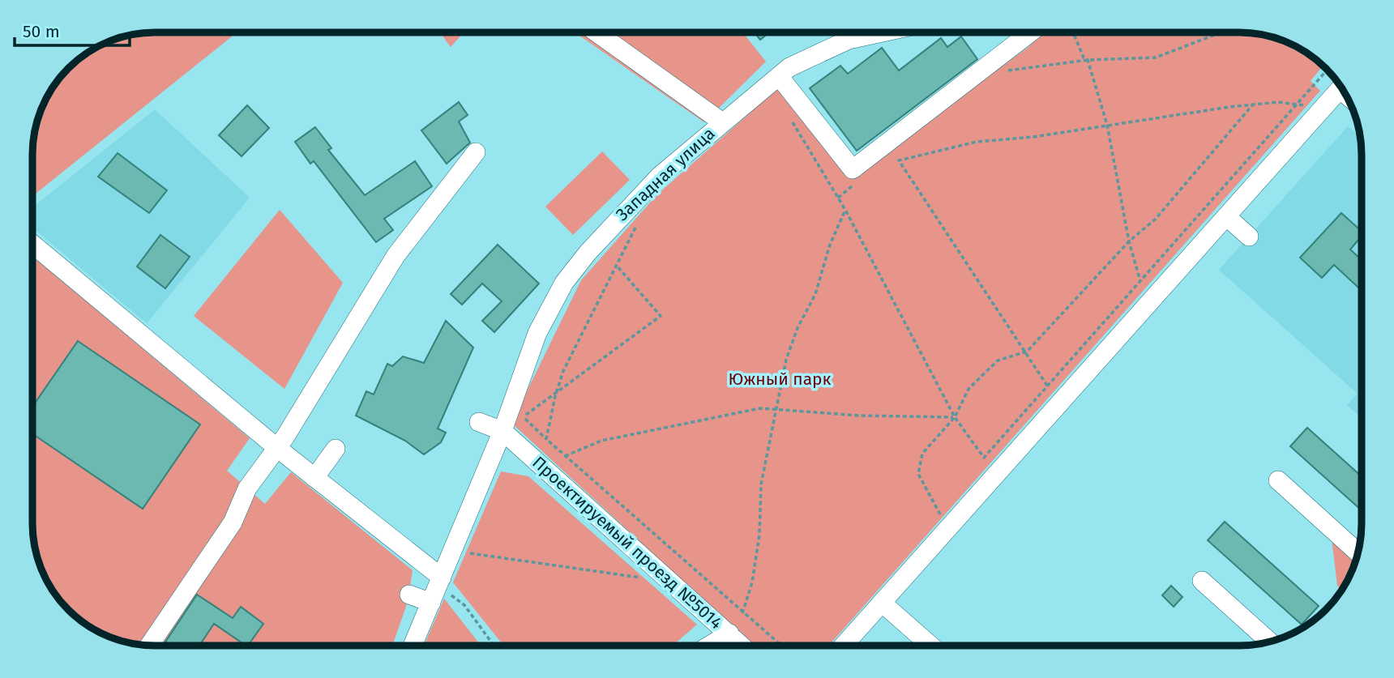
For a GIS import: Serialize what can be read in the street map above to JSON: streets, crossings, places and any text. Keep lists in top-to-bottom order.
{
  "streets": {
    "street": ["Западная улица", "Проектируемый проезд №5014"]
  },
  "crossings": [
    ["Западная улица", "Проектируемый проезд №5014"]
  ],
  "parks": ["Южный парк"],
  "scale_bar": "50 m"
}
